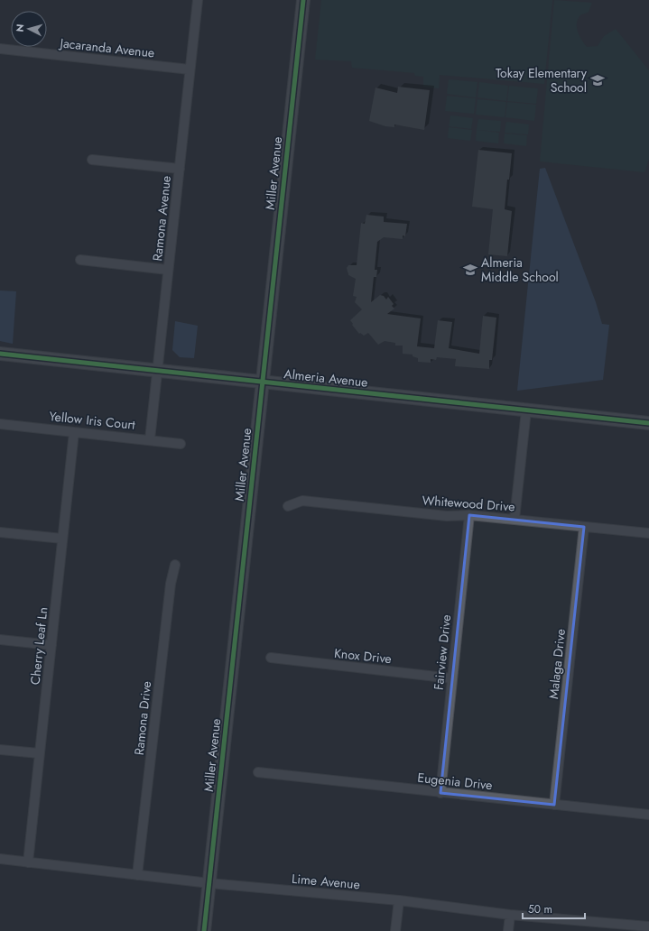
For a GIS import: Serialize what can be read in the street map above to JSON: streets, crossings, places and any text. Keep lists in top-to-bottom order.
{
  "streets": {
    "street": [
      "Jacaranda Avenue",
      "Miller Avenue",
      "Ramona Avenue",
      "Almeria Avenue",
      "Yellow Iris Court",
      "Whitewood Drive",
      "Cherry Leaf Ln",
      "Fairview Drive",
      "Knox Drive",
      "Malaga Drive",
      "Ramona Drive",
      "Eugenia Drive",
      "Lime Avenue"
    ]
  },
  "crossings": [
    ["Jacaranda Avenue", "Ramona Avenue"],
    ["Miller Avenue", "Almeria Avenue"],
    ["Miller Avenue", "Lime Avenue"],
    ["Ramona Avenue", "Almeria Avenue"],
    ["Ramona Avenue", "Yellow Iris Court"],
    ["Yellow Iris Court", "Cherry Leaf Ln"],
    ["Whitewood Drive", "Fairview Drive"],
    ["Whitewood Drive", "Malaga Drive"],
    ["Cherry Leaf Ln", "Lime Avenue"],
    ["Fairview Drive", "Knox Drive"],
    ["Fairview Drive", "Eugenia Drive"],
    ["Malaga Drive", "Eugenia Drive"],
    ["Ramona Drive", "Lime Avenue"]
  ],
  "places": {
    "school or university": ["Tokay Elementary School", "Almeria Middle School"]
  },
  "scale_bar": "50 m",
  "north": "left"
}
